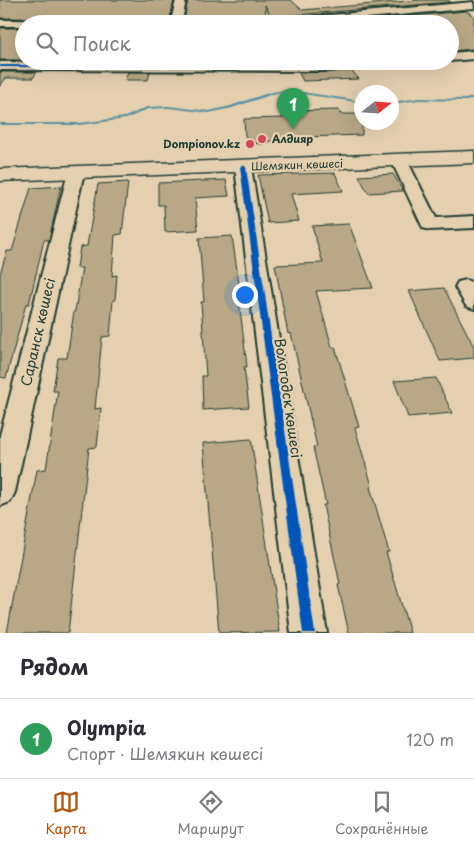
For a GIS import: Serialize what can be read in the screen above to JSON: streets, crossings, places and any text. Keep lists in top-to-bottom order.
{
  "streets": {
    "main road": ["Шемякин көшесі"],
    "street": ["Саранск көшесі", "Вологодск көшесі"]
  },
  "crossings": [
    ["Шемякин көшесі", "Саранск көшесі"],
    ["Шемякин көшесі", "Вологодск көшесі"]
  ],
  "places": ["Алдияр", "Dompionov.kz"],
  "north": "right",
  "page": {
    "search": "Поиск",
    "pins": "1",
    "heading": "Рядом",
    "list": [
      {
        "mark": "1",
        "name": "Olympia",
        "note": "Спорт · Шемякин көшесі",
        "value": "120 m"
      }
    ],
    "nav": ["Карта", "Маршрут", "Сохранённые"]
  }
}
